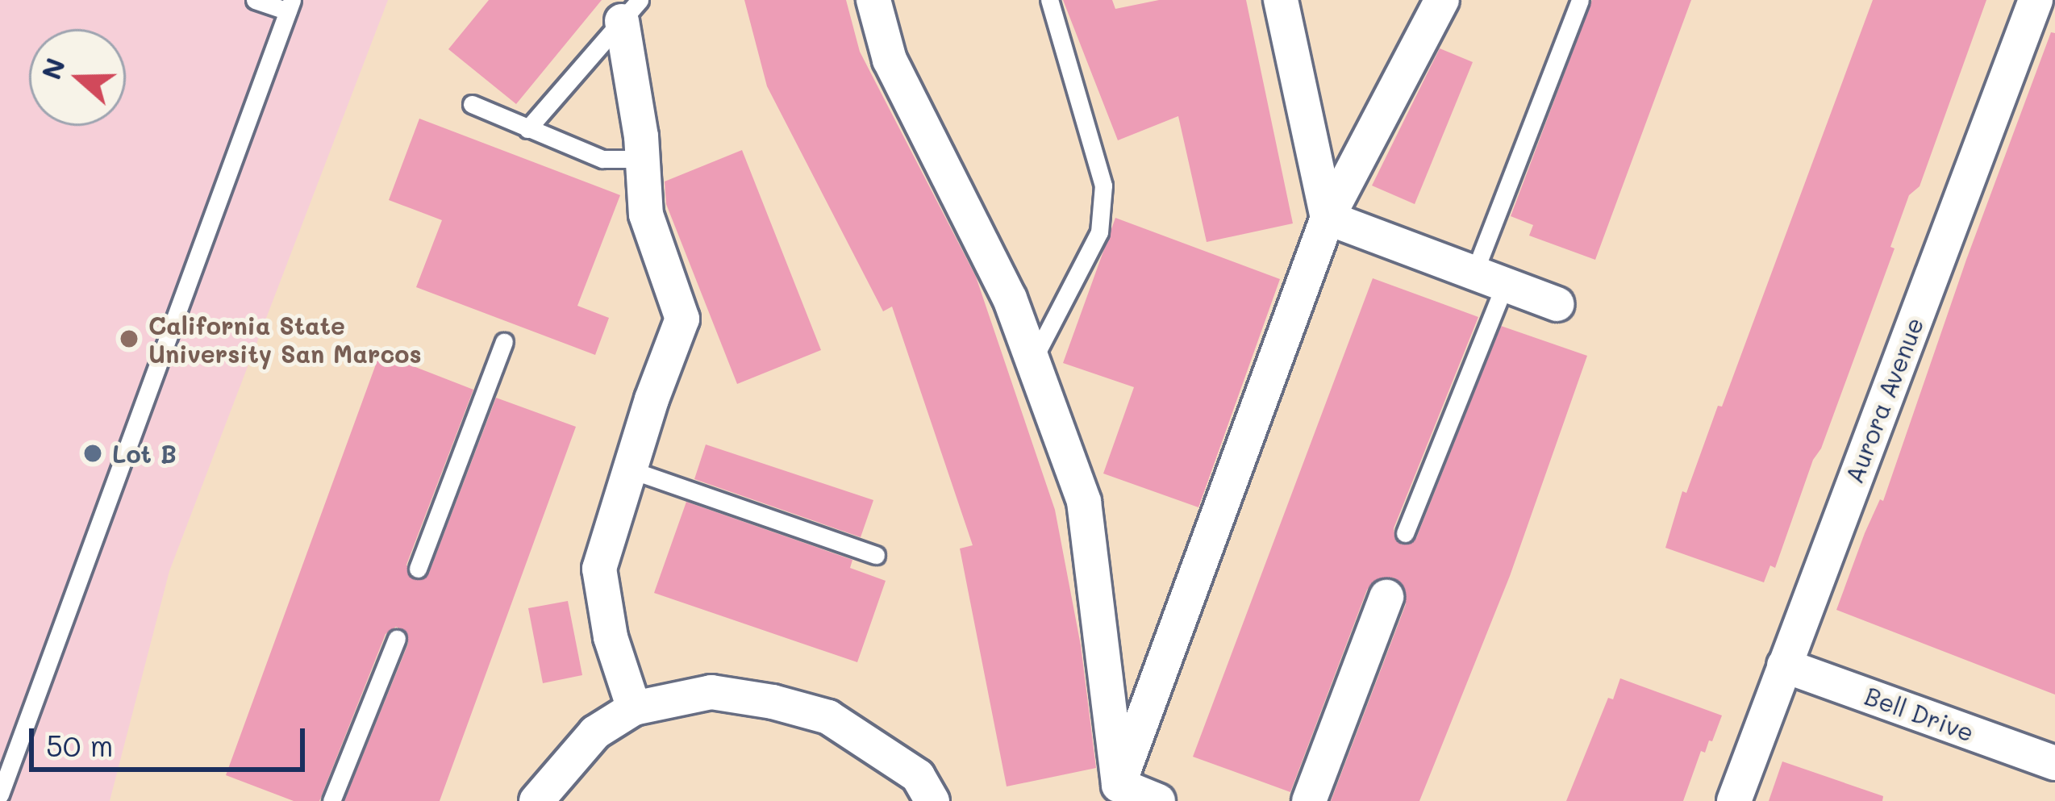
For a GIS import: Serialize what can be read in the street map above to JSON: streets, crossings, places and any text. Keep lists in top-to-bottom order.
{
  "streets": {
    "street": ["Aurora Avenue", "Bell Drive"]
  },
  "crossings": [
    ["Aurora Avenue", "Bell Drive"]
  ],
  "places": ["California State University San Marcos", "Lot B"],
  "scale_bar": "50 m",
  "north": "left"
}
